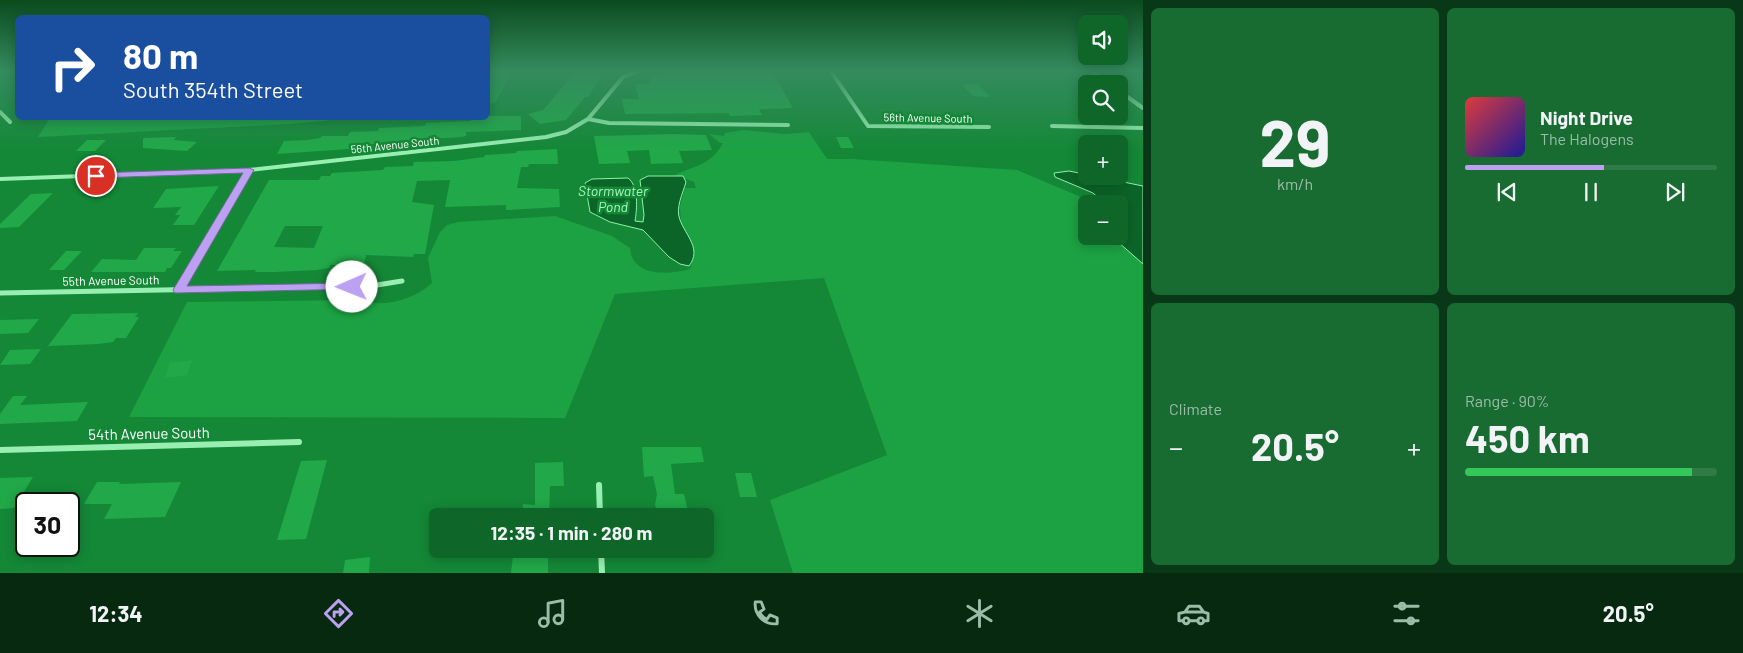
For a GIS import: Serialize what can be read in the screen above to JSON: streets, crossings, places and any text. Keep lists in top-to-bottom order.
{
  "streets": {
    "street": ["56th Avenue South", "55th Avenue South", "54th Avenue South"]
  },
  "water": ["Stormwater Pond"],
  "page": {
    "tile": [
      ["29", "km/h"],
      "Climate",
      ["Range · 90%", "450 km"]
    ],
    "map_buttons": ["+", "−"],
    "turn": ["80 m", "South 354th Street"],
    "song": ["Night Drive", "The Halogens"],
    "heat": ["−", "20.5°", "+"],
    "limit": "30",
    "trip": "12:35 · 1 min · 280 m",
    "tabs": ["12:34", "20.5°"]
  }
}
